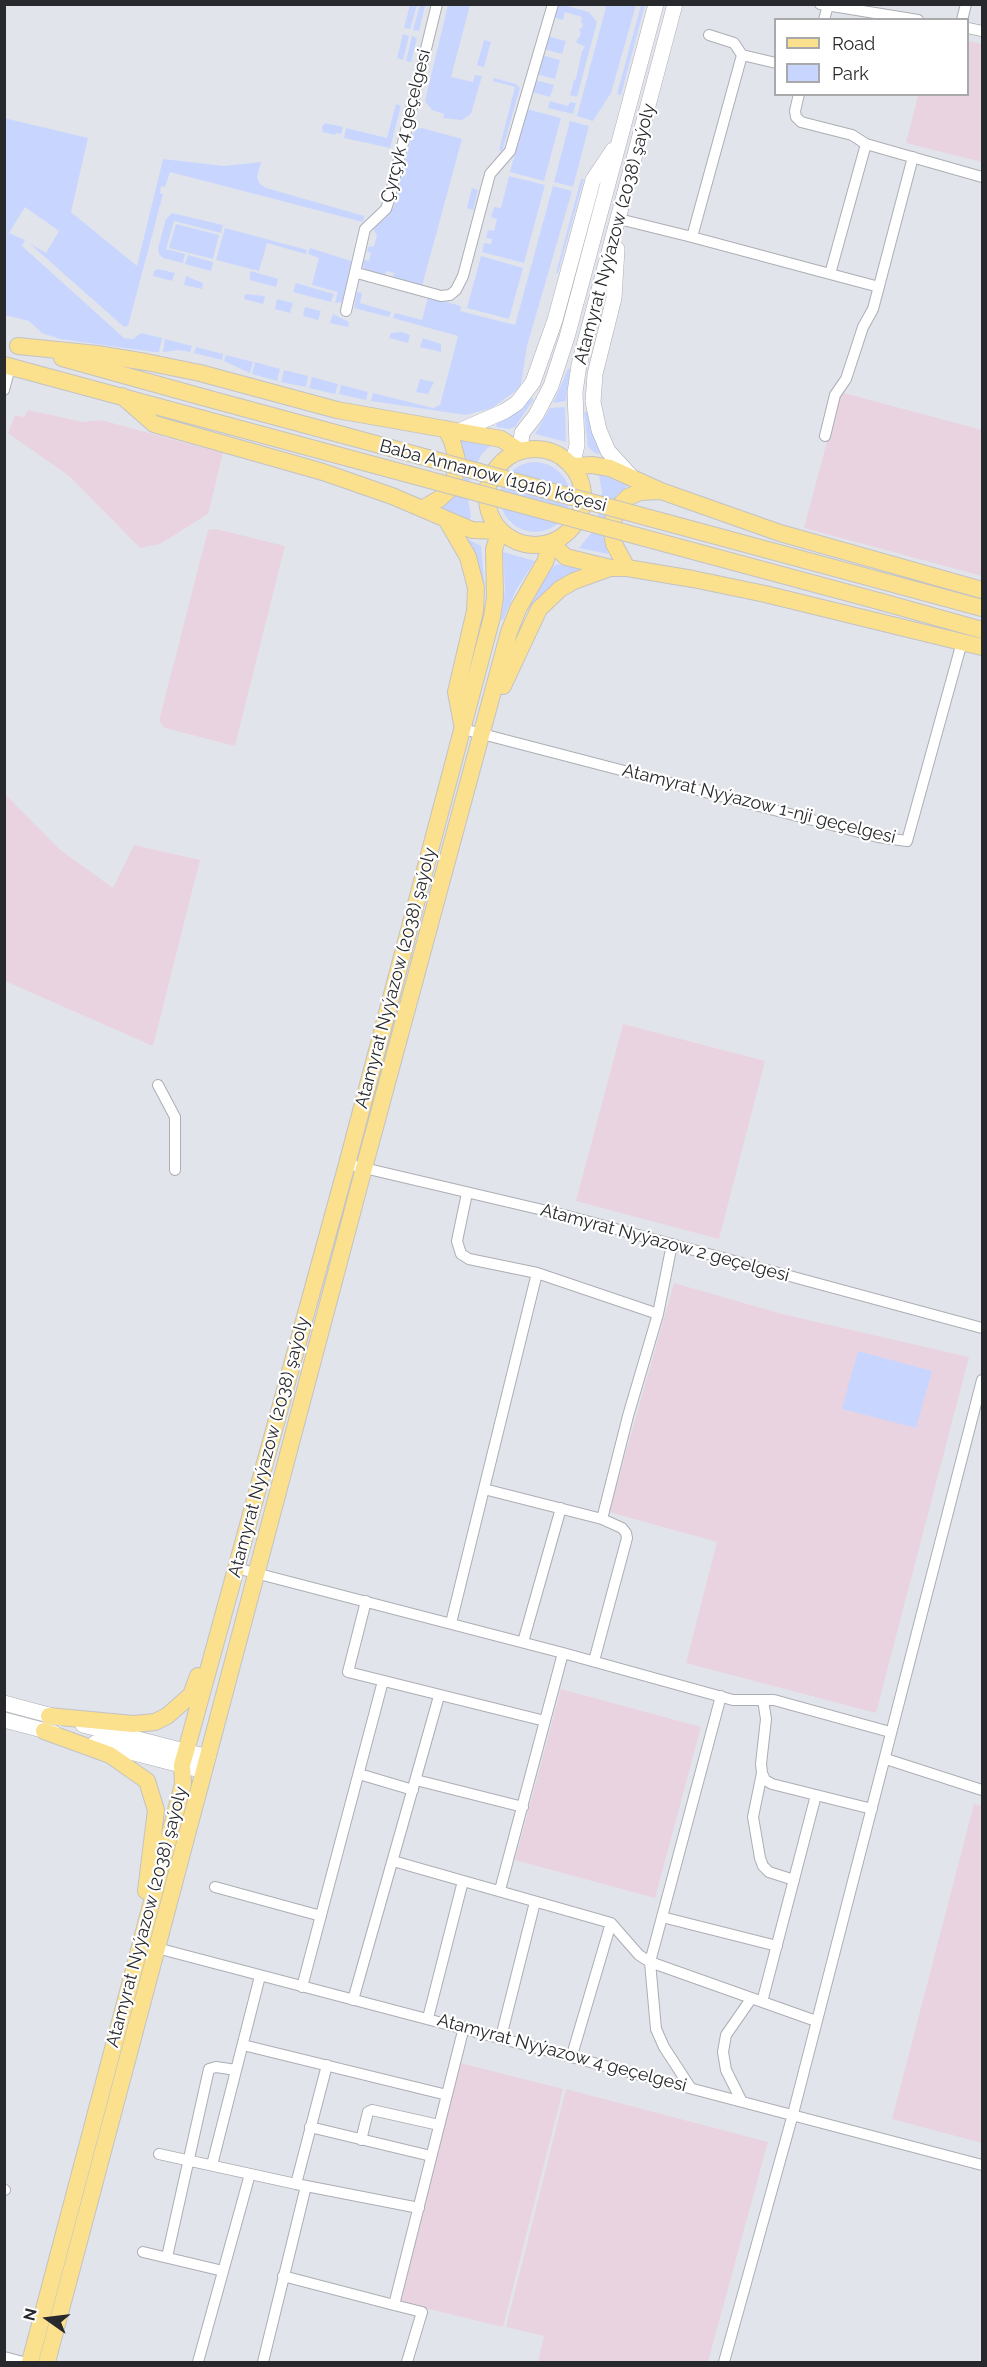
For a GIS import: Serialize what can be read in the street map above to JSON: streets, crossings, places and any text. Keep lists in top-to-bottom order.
{
  "streets": {
    "main road": ["Atamyrat Nyýazow (2038) şaýoly", "Baba Annanow (1916) köçesi"],
    "street": [
      "Çyrçyk 4 geçelgesi",
      "Atamyrat Nyýazow 1-nji geçelgesi",
      "Atamyrat Nyýazow 2 geçelgesi",
      "Atamyrat Nyýazow 4 geçelgesi"
    ]
  },
  "crossings": [
    ["Atamyrat Nyýazow (2038) şaýoly", "Atamyrat Nyýazow 1-nji geçelgesi"],
    ["Atamyrat Nyýazow (2038) şaýoly", "Atamyrat Nyýazow 2 geçelgesi"],
    ["Atamyrat Nyýazow (2038) şaýoly", "Atamyrat Nyýazow 4 geçelgesi"]
  ],
  "legend": ["Road", "Park"],
  "north": "left"
}
